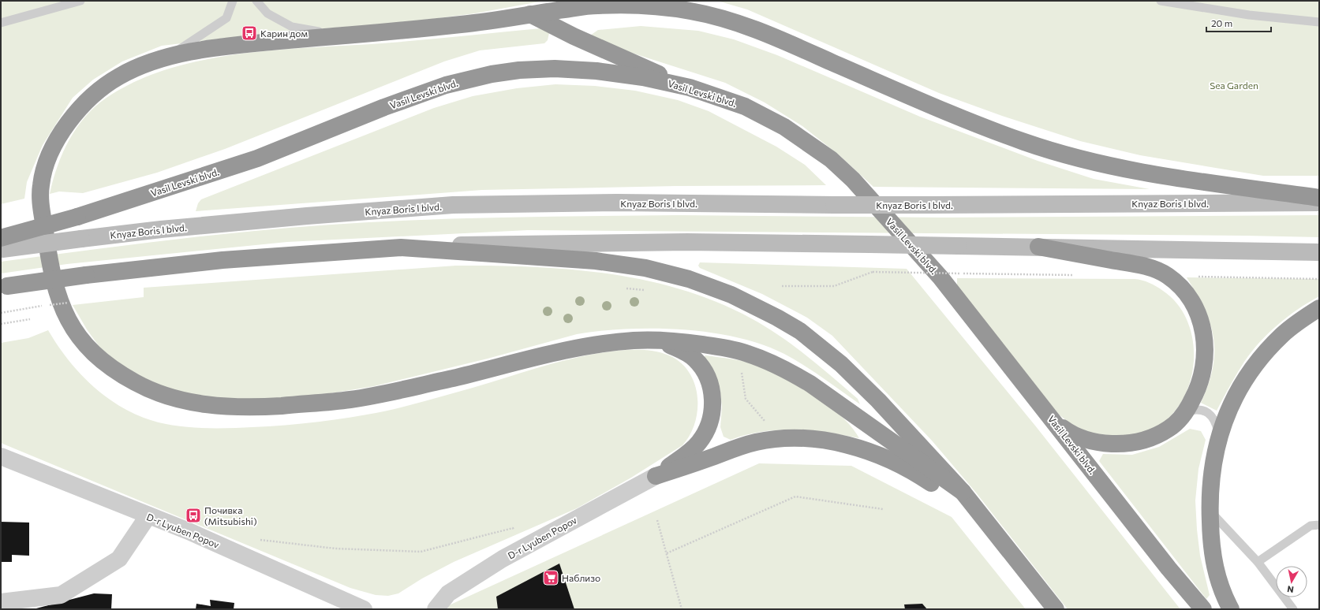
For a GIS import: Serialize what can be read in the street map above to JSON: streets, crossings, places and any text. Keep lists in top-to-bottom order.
{
  "streets": {
    "highway": ["Vasil Levski blvd."],
    "main road": ["Knyaz Boris I blvd."],
    "street": ["D-r Lyuben Popov"]
  },
  "crossings": [
    ["Vasil Levski blvd.", "Knyaz Boris I blvd."]
  ],
  "parks": ["Sea Garden"],
  "places": {
    "bus stop": ["Карин дом", "Почивка (Mitsubishi)"],
    "supermarket": ["Наблизо"]
  },
  "scale_bar": "20 m",
  "north": "bottom"
}
